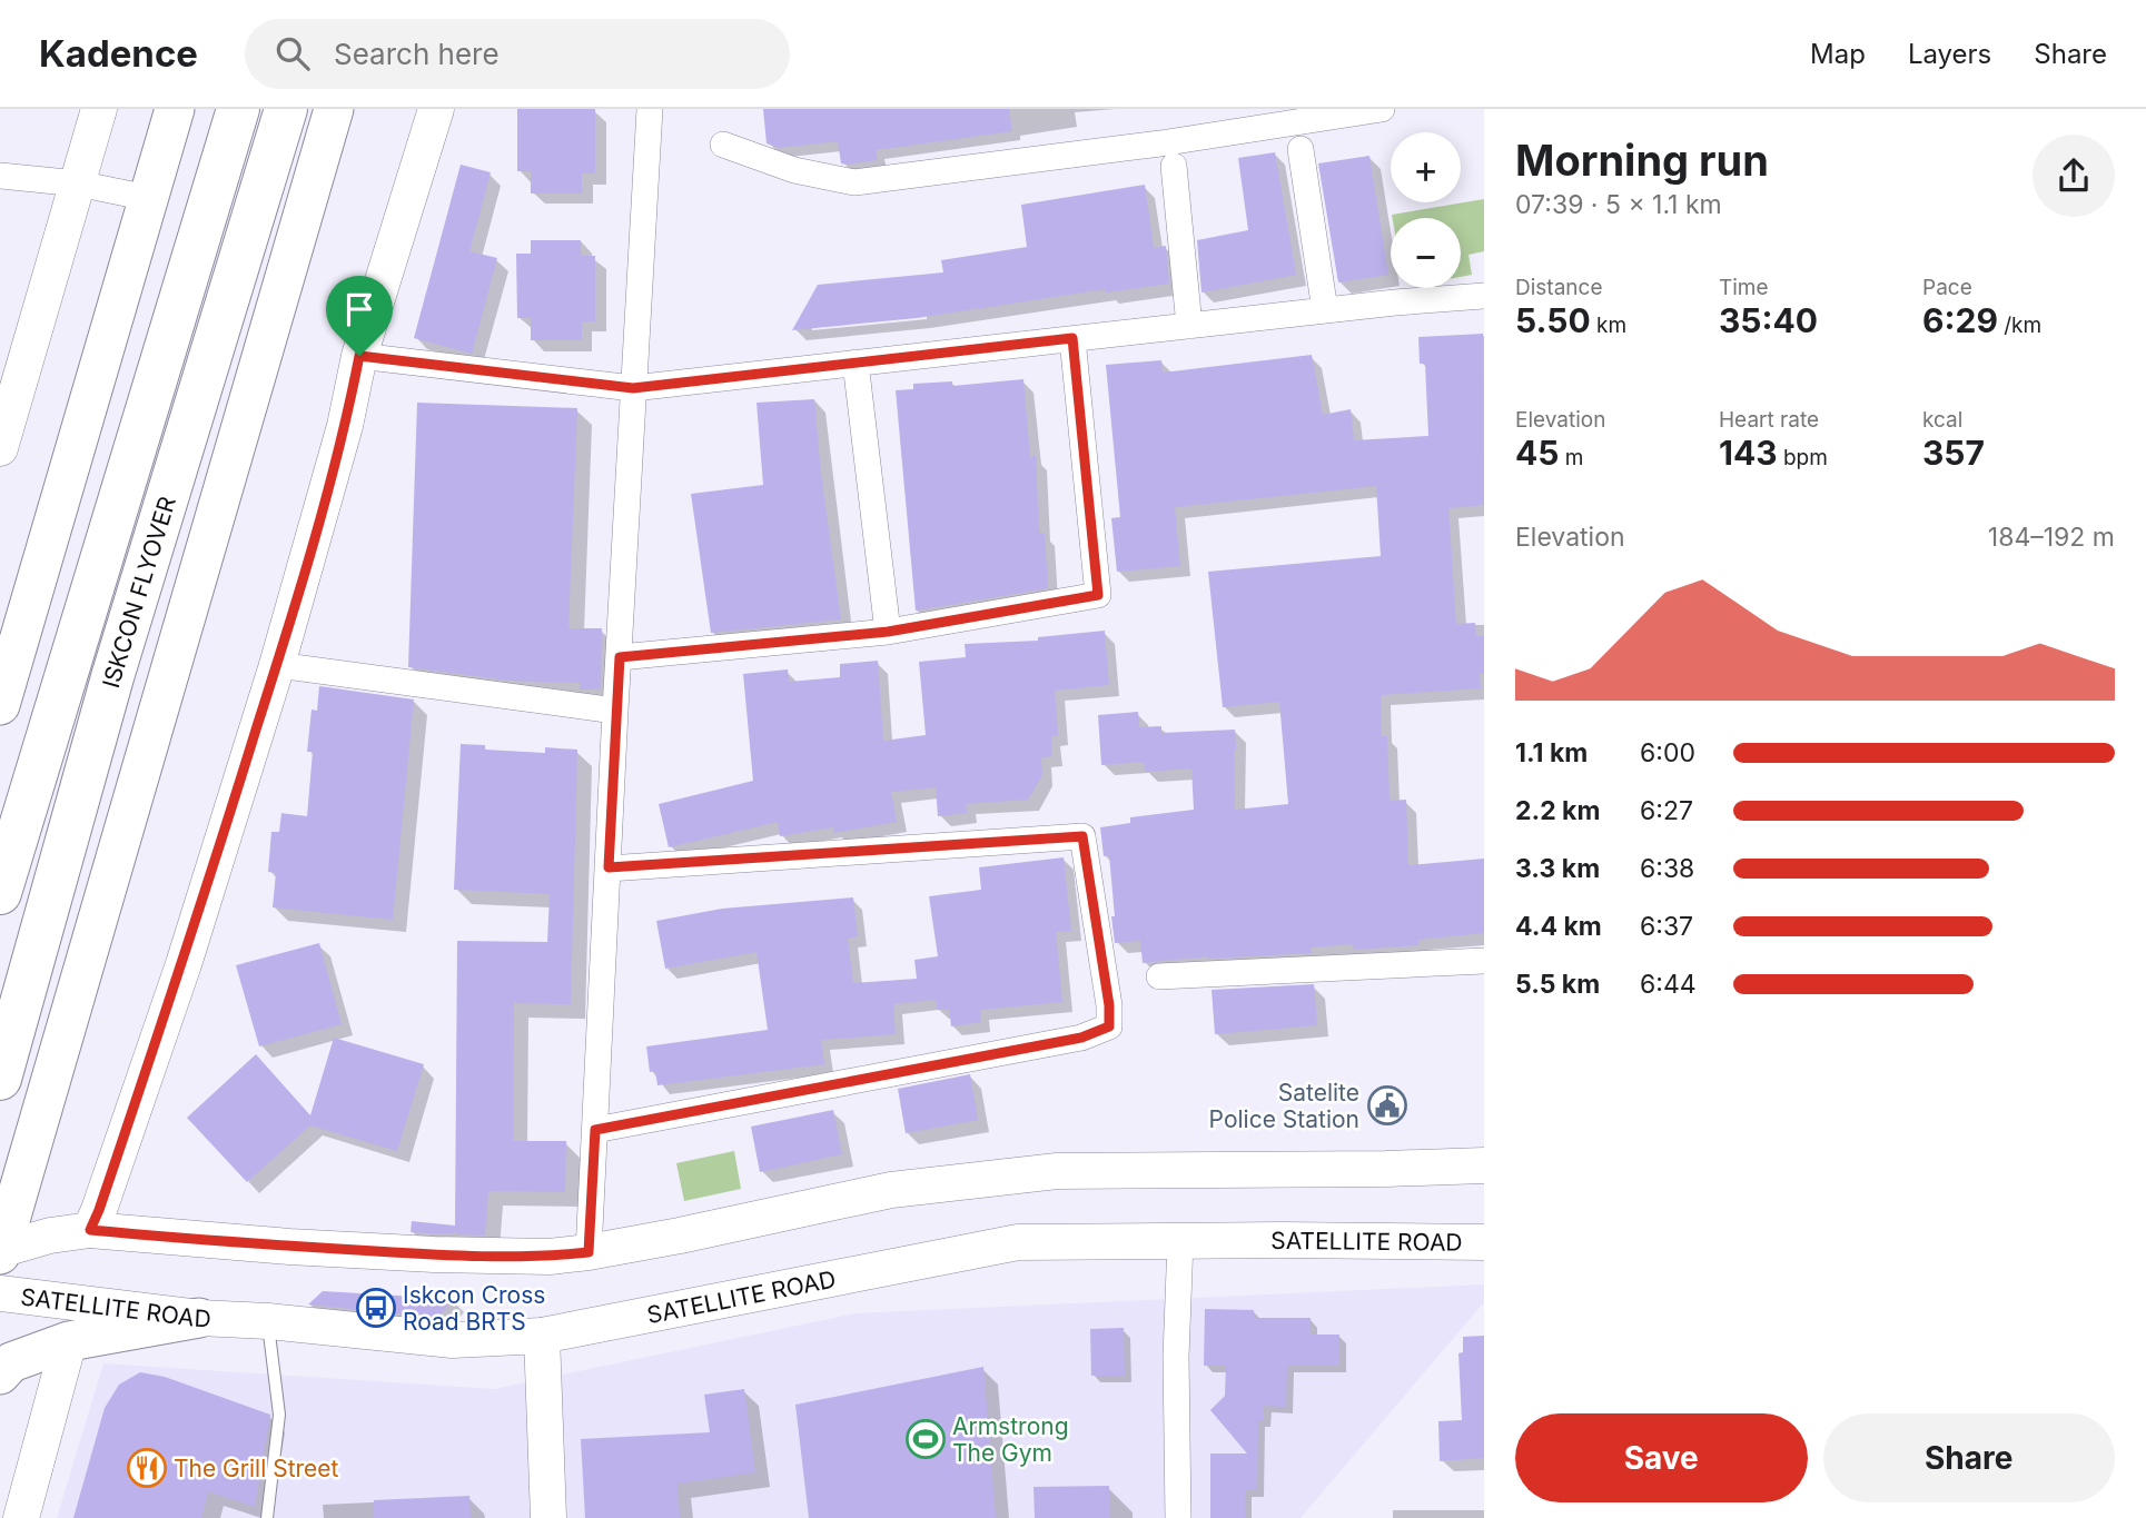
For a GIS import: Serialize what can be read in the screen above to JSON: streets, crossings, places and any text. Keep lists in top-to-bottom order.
{
  "streets": {
    "highway": ["ISKCON FLYOVER"],
    "main road": ["SATELLITE ROAD"]
  },
  "places": {
    "public building": ["Satelite Police Station"],
    "bus stop": ["Iskcon Cross Road BRTS"],
    "sports": ["Armstrong The Gym"],
    "restaurant": ["The Grill Street"]
  },
  "page": {
    "header": "Kadence",
    "search": "Search here",
    "nav": ["Map", "Layers", "Share"],
    "heading": ["Morning run", "07:39 · 5 × 1.1 km"],
    "map_buttons": ["+", "−"],
    "stats": [
      ["Distance", "5.50 km"],
      ["Time", "35:40"],
      ["Pace", "6:29 /km"],
      ["Elevation", "45 m"],
      ["Heart rate", "143 bpm"],
      ["kcal", "357"]
    ],
    "chart": ["Elevation", "184–192 m"],
    "list": [
      {
        "name": "1.1 km",
        "note": "6:00"
      },
      {
        "name": "2.2 km",
        "note": "6:27"
      },
      {
        "name": "3.3 km",
        "note": "6:38"
      },
      {
        "name": "4.4 km",
        "note": "6:37"
      },
      {
        "name": "5.5 km",
        "note": "6:44"
      }
    ],
    "buttons": ["Save", "Share"]
  }
}
